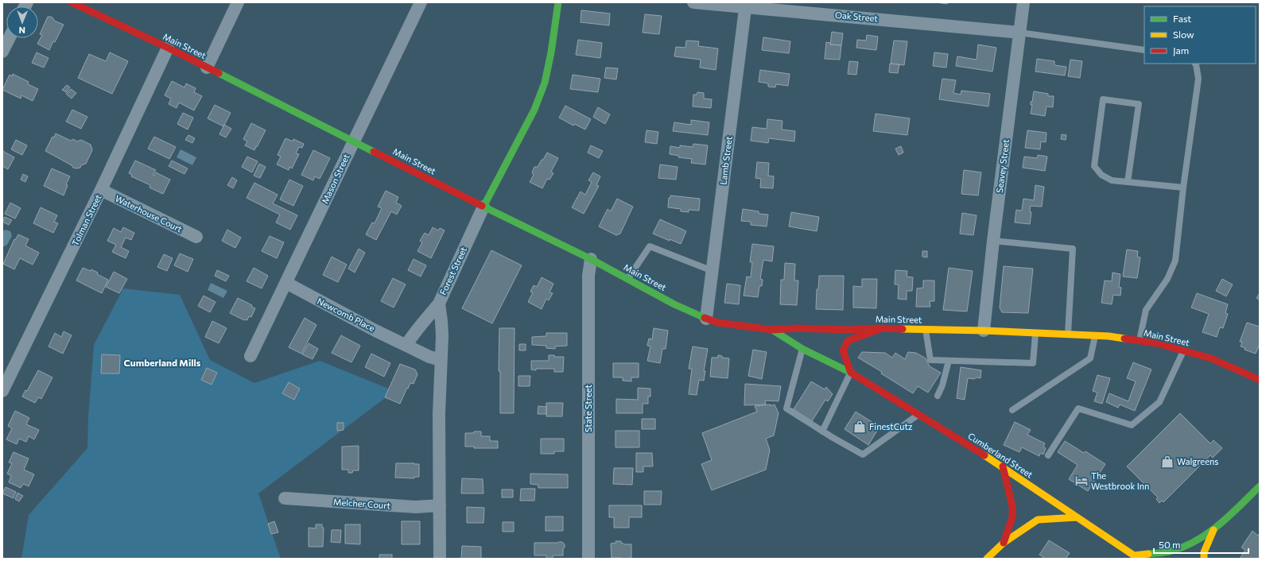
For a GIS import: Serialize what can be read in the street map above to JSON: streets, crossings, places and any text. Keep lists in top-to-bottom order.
{
  "streets": {
    "main road": ["Main Street", "Forest Street", "Cumberland Street"],
    "street": [
      "Oak Street",
      "Lamb Street",
      "Seavey Street",
      "Mason Street",
      "Waterhouse Court",
      "Tolman Street",
      "Newcomb Place",
      "State Street",
      "Melcher Court"
    ]
  },
  "crossings": [
    ["Oak Street", "Lamb Street"],
    ["Oak Street", "Seavey Street"],
    ["Main Street", "Lamb Street"],
    ["Main Street", "Seavey Street"],
    ["Main Street", "Mason Street"],
    ["Main Street", "Tolman Street"],
    ["Main Street", "Forest Street"],
    ["Main Street", "State Street"],
    ["Main Street", "Cumberland Street"],
    ["Mason Street", "Newcomb Place"],
    ["Waterhouse Court", "Tolman Street"],
    ["Forest Street", "Newcomb Place"],
    ["Forest Street", "Melcher Court"]
  ],
  "districts": ["Cumberland Mills"],
  "places": {
    "shop": ["FinestCutz", "Walgreens"],
    "hotel": ["The Westbrook Inn"]
  },
  "legend": ["Fast", "Slow", "Jam"],
  "scale_bar": "50 m",
  "north": "bottom"
}
